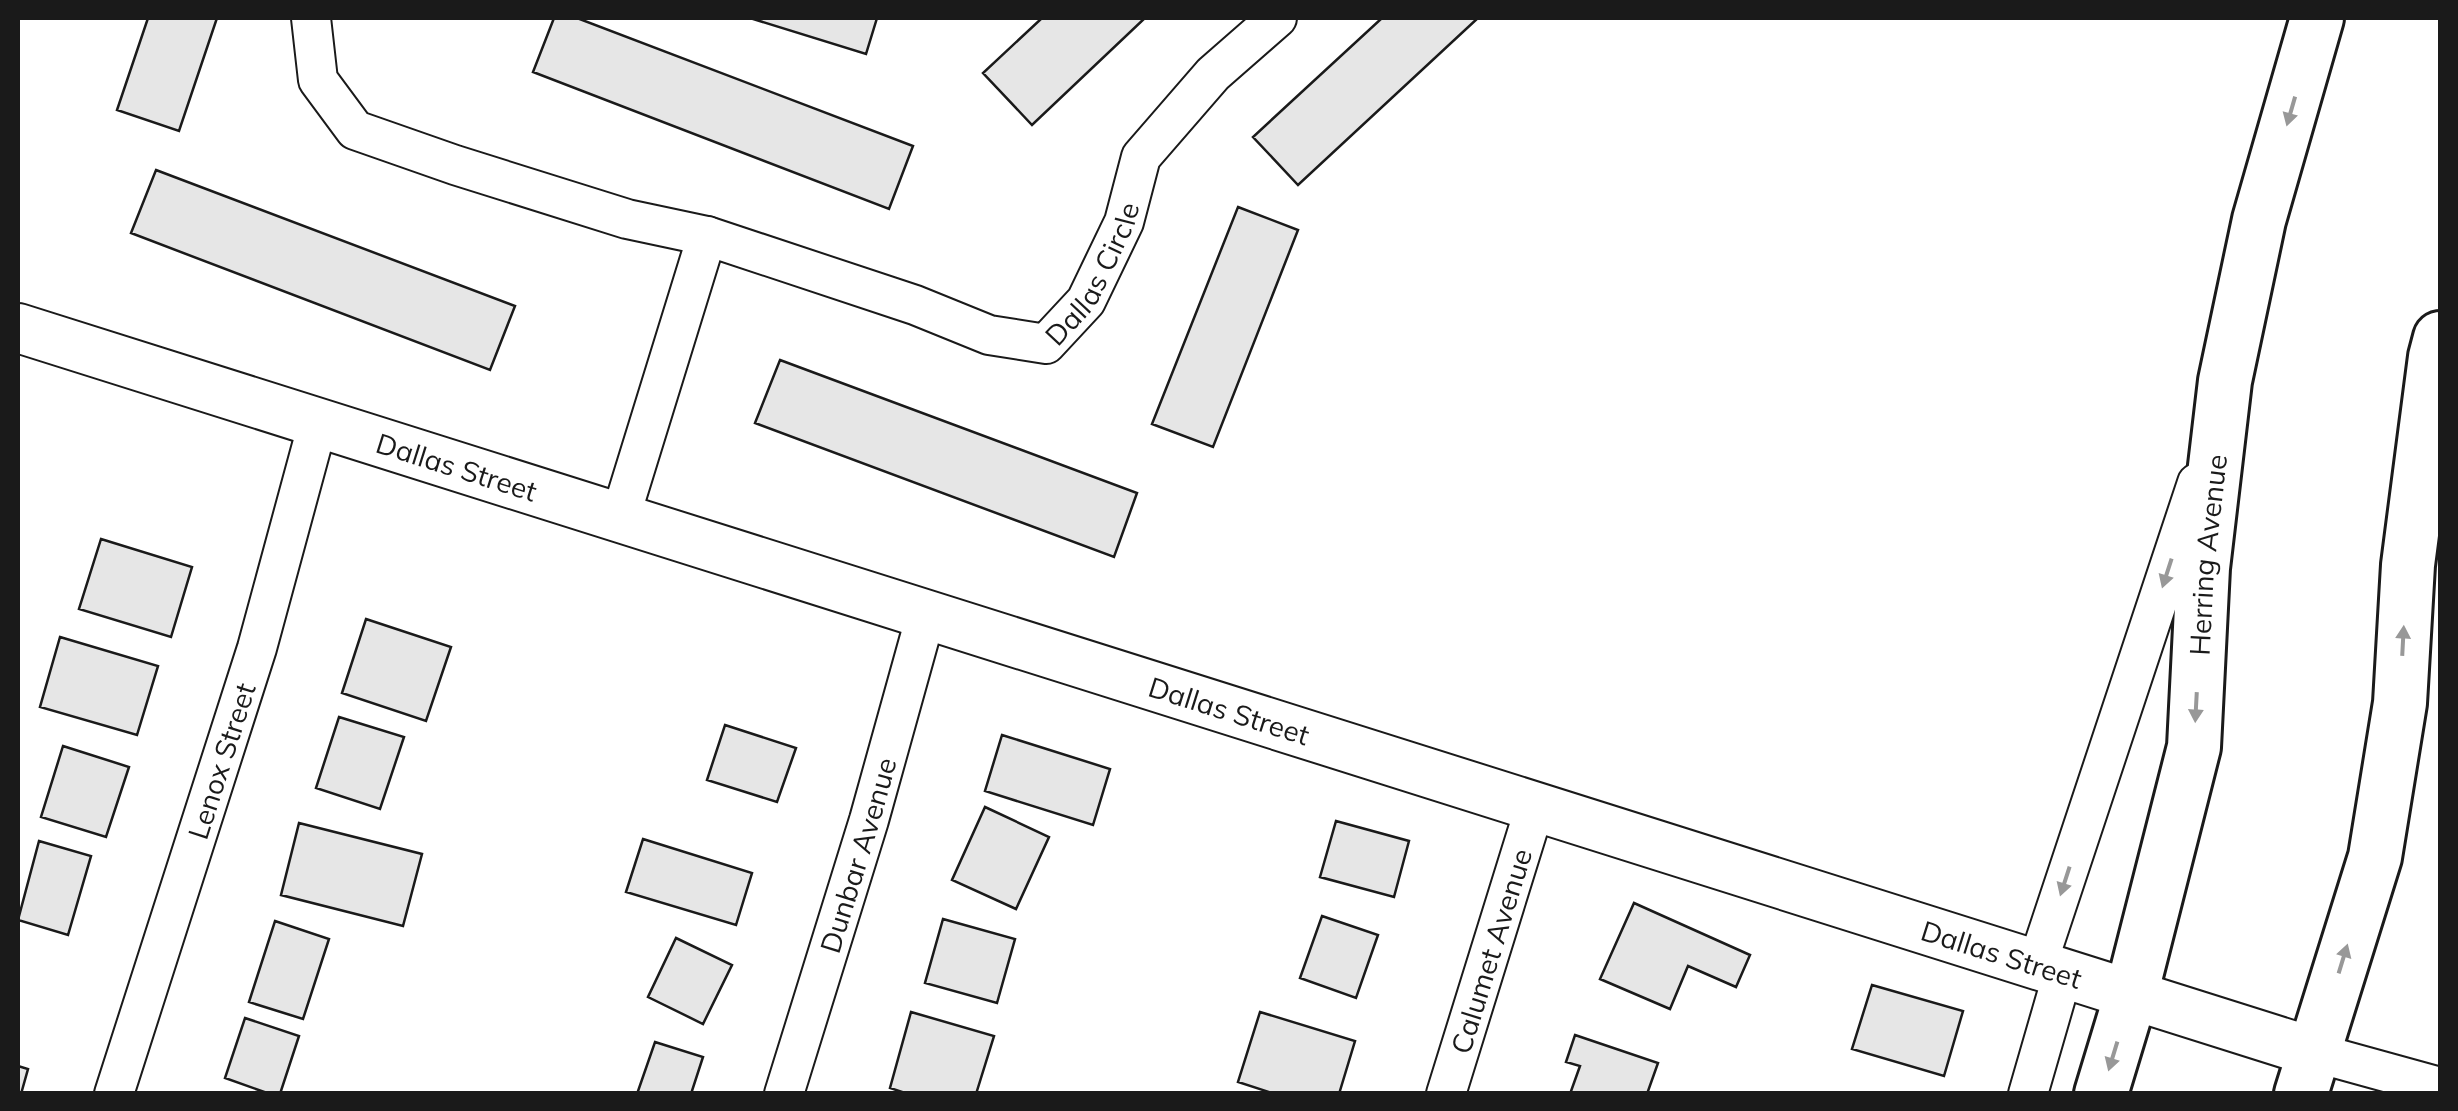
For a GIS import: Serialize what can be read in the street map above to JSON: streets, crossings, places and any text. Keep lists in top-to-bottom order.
{
  "streets": {
    "main road": ["Herring Avenue"],
    "street": [
      "Dallas Circle",
      "Dallas Street",
      "Lenox Street",
      "Dunbar Avenue",
      "Calumet Avenue"
    ]
  },
  "crossings": [
    ["Dallas Street", "Herring Avenue"],
    ["Dallas Street", "Lenox Street"],
    ["Dallas Street", "Dunbar Avenue"],
    ["Dallas Street", "Calumet Avenue"]
  ]
}
